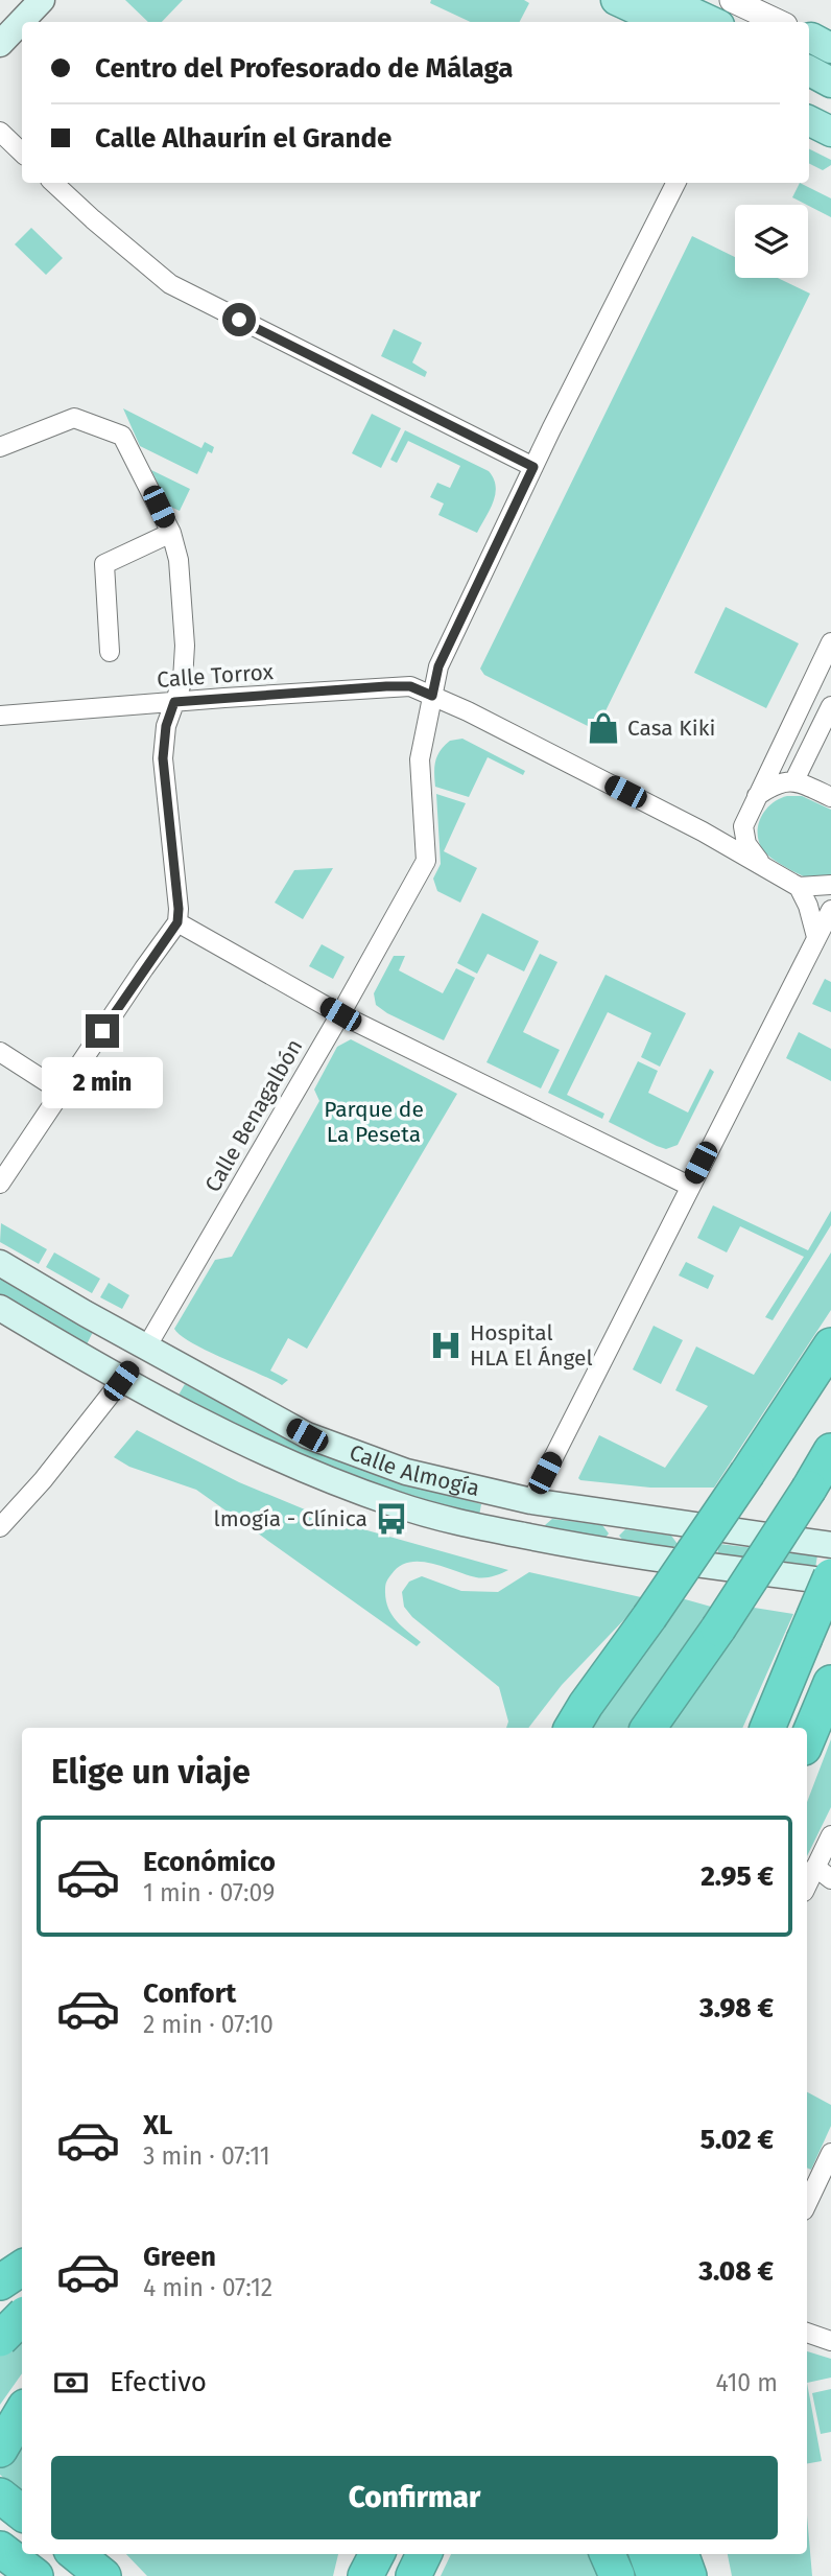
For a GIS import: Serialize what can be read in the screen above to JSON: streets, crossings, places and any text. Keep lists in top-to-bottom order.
{
  "streets": {
    "main road": ["Calle Almogía"],
    "street": ["Calle Torrox", "Calle Benagalbón"]
  },
  "crossings": [
    ["Calle Torrox", "Calle Benagalbón"],
    ["Calle Benagalbón", "Calle Almogía"]
  ],
  "parks": ["Parque de La Peseta"],
  "places": {
    "shop": ["Casa Kiki"],
    "hospital": ["Hospital HLA El Ángel"],
    "bus stop": ["lmogía - Clínica"]
  },
  "page": {
    "banner": ["Centro del Profesorado de Málaga", "Calle Alhaurín el Grande"],
    "bubble": "2 min",
    "heading": "Elige un viaje",
    "list": [
      {
        "name": "Económico",
        "note": "1 min · 07:09",
        "value": "2.95 €"
      },
      {
        "name": "Confort",
        "note": "2 min · 07:10",
        "value": "3.98 €"
      },
      {
        "name": "XL",
        "note": "3 min · 07:11",
        "value": "5.02 €"
      },
      {
        "name": "Green",
        "note": "4 min · 07:12",
        "value": "3.08 €"
      }
    ],
    "pay": ["Efectivo", "410 m"],
    "buttons": "Confirmar"
  }
}
